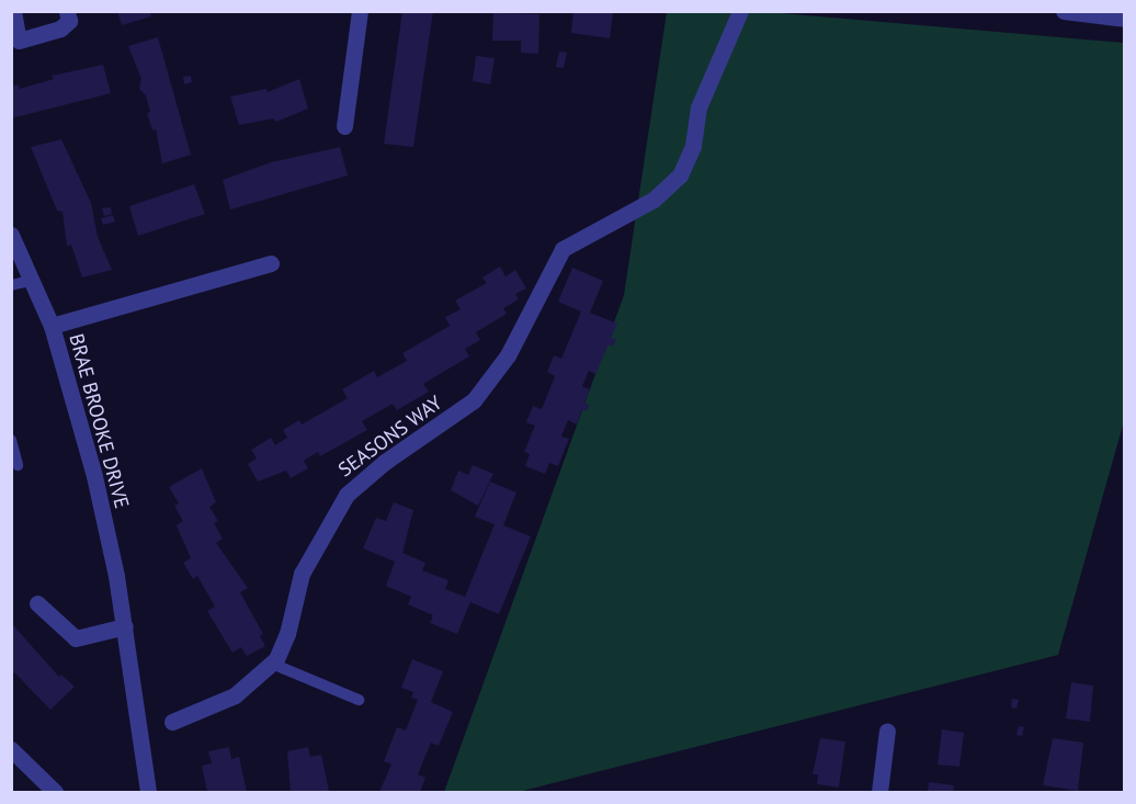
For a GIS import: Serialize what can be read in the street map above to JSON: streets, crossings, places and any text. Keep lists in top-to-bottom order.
{
  "streets": {
    "street": ["BRAE BROOKE DRIVE", "SEASONS WAY"]
  }
}
